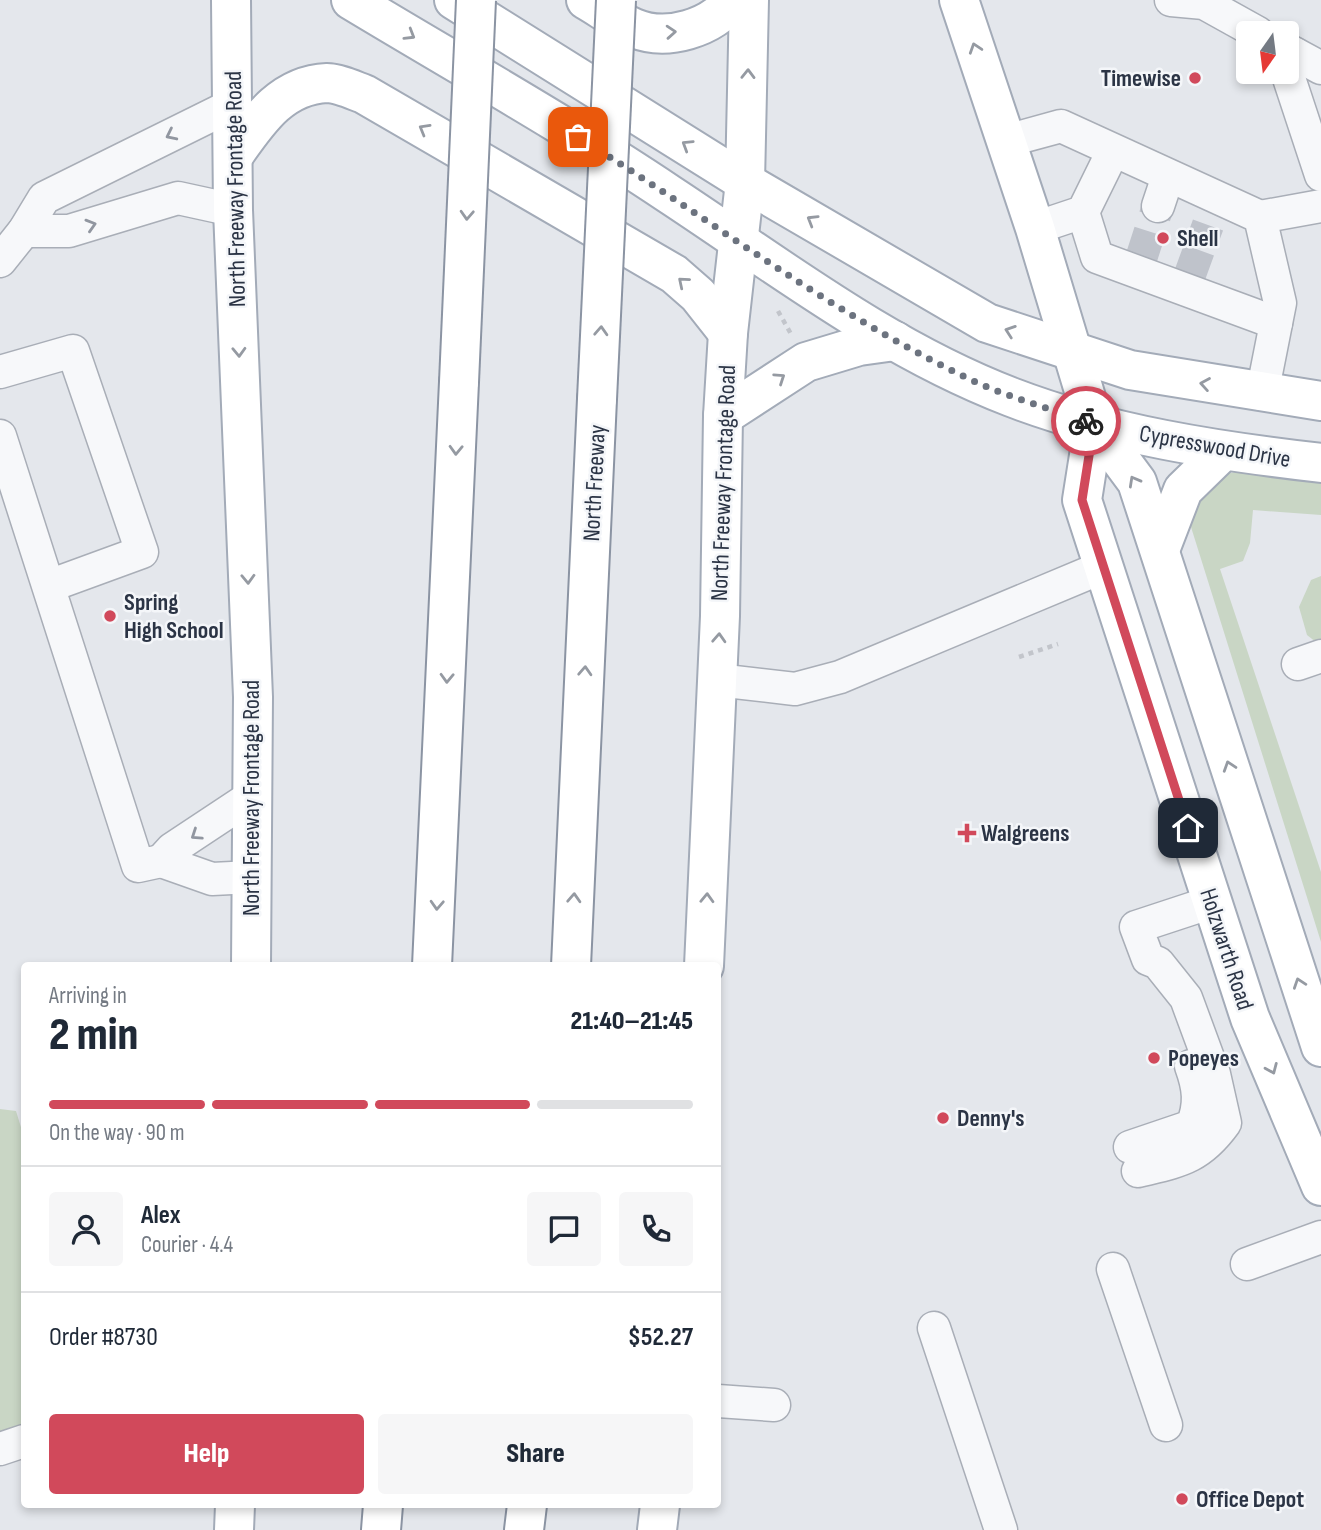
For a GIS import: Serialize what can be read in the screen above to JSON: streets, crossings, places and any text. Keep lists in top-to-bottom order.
{
  "streets": {
    "main road": [
      "North Freeway Frontage Road",
      "Cypresswood Drive",
      "North Freeway",
      "Holzwarth Road"
    ]
  },
  "crossings": [
    ["North Freeway Frontage Road", "Cypresswood Drive"],
    ["Cypresswood Drive", "Holzwarth Road"]
  ],
  "places": {
    "other": [
      "Timewise",
      "Shell",
      "Spring High School",
      "Popeyes",
      "Denny's",
      "Office Depot"
    ],
    "health": ["Walgreens"]
  },
  "north": "bottom",
  "page": {
    "heading": ["2 min", "Arriving in", "21:40–21:45"],
    "panel": [
      "Alex",
      "Courier · 4.4",
      "Order #8730",
      "$52.27"
    ],
    "bar": "On the way · 90 m",
    "buttons": ["Help", "Share"]
  }
}
